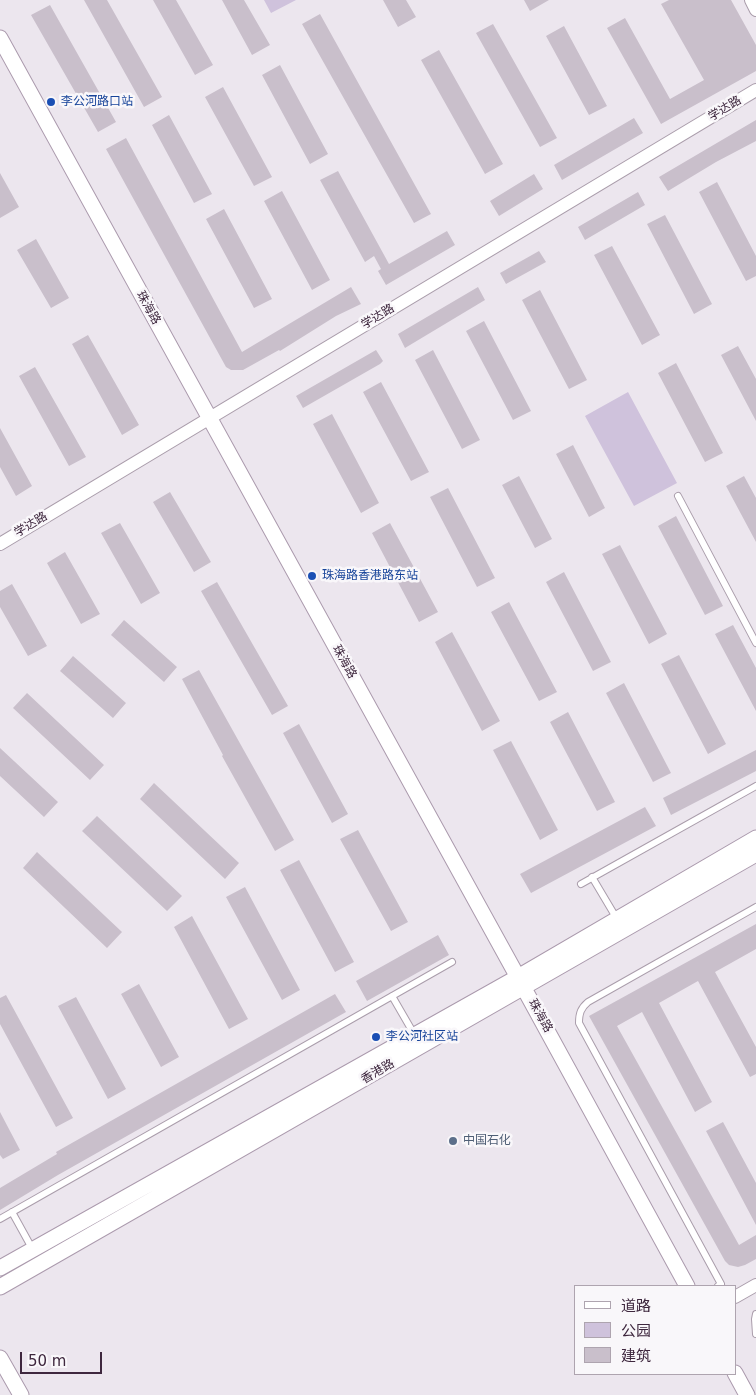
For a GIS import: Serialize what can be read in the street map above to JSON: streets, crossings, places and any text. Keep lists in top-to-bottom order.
{
  "streets": {
    "main road": ["珠海路", "香港路"],
    "street": ["学达路"]
  },
  "crossings": [
    ["学达路", "珠海路"],
    ["珠海路", "香港路"]
  ],
  "places": [
    "李公河路口站",
    "珠海路香港路东站",
    "李公河社区站",
    "中国石化"
  ],
  "legend": ["道路", "公园", "建筑"],
  "scale_bar": "50 m"
}
